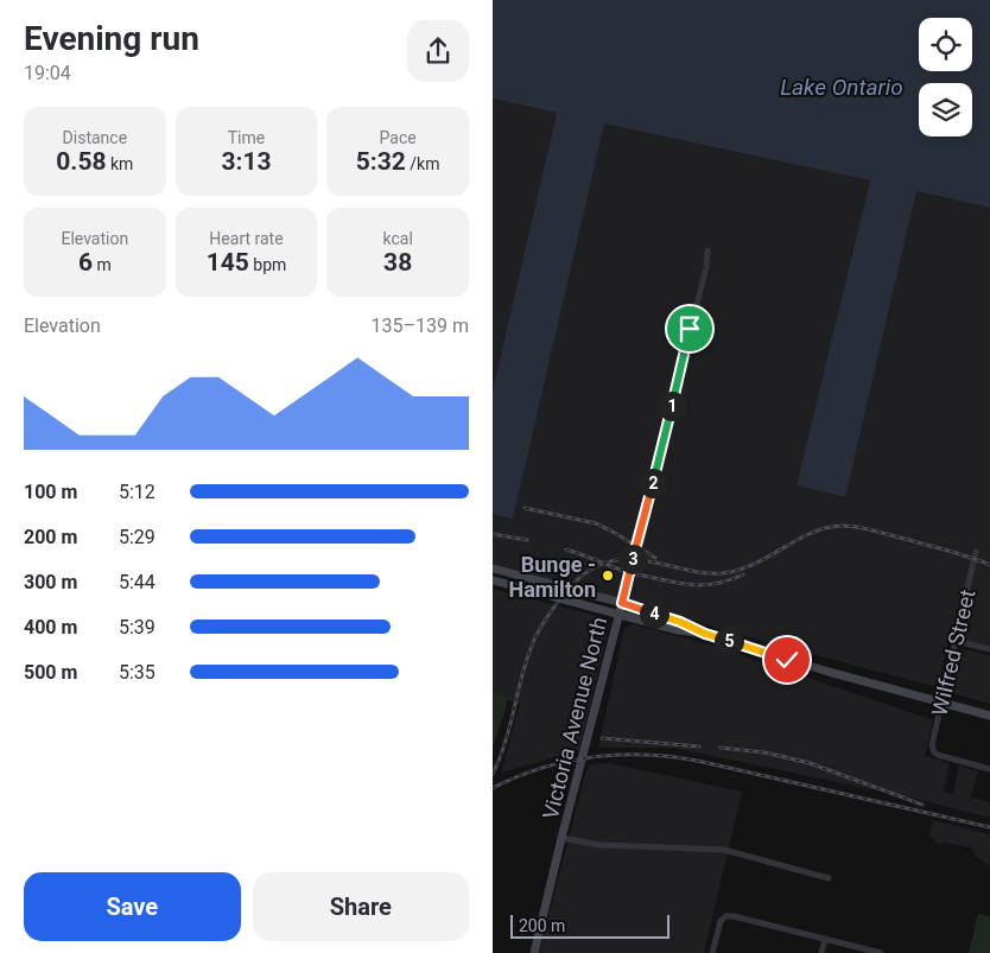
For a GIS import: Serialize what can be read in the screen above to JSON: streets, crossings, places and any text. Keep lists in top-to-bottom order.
{
  "streets": {
    "main road": ["Victoria Avenue North"],
    "street": ["Wilfred Street"]
  },
  "water": ["Lake Ontario"],
  "places": ["Bunge - Hamilton"],
  "scale_bar": "200 m",
  "page": {
    "heading": ["Evening run", "19:04"],
    "stats": [
      ["Distance", "0.58 km"],
      ["Time", "3:13"],
      ["Pace", "5:32 /km"],
      ["Elevation", "6 m"],
      ["Heart rate", "145 bpm"],
      ["kcal", "38"]
    ],
    "chart": ["Elevation", "135–139 m"],
    "pins": [
      "1",
      "2",
      "3",
      "4",
      "5"
    ],
    "list": [
      {
        "name": "100 m",
        "note": "5:12"
      },
      {
        "name": "200 m",
        "note": "5:29"
      },
      {
        "name": "300 m",
        "note": "5:44"
      },
      {
        "name": "400 m",
        "note": "5:39"
      },
      {
        "name": "500 m",
        "note": "5:35"
      }
    ],
    "buttons": ["Save", "Share"],
    "scale": "200 m"
  }
}
